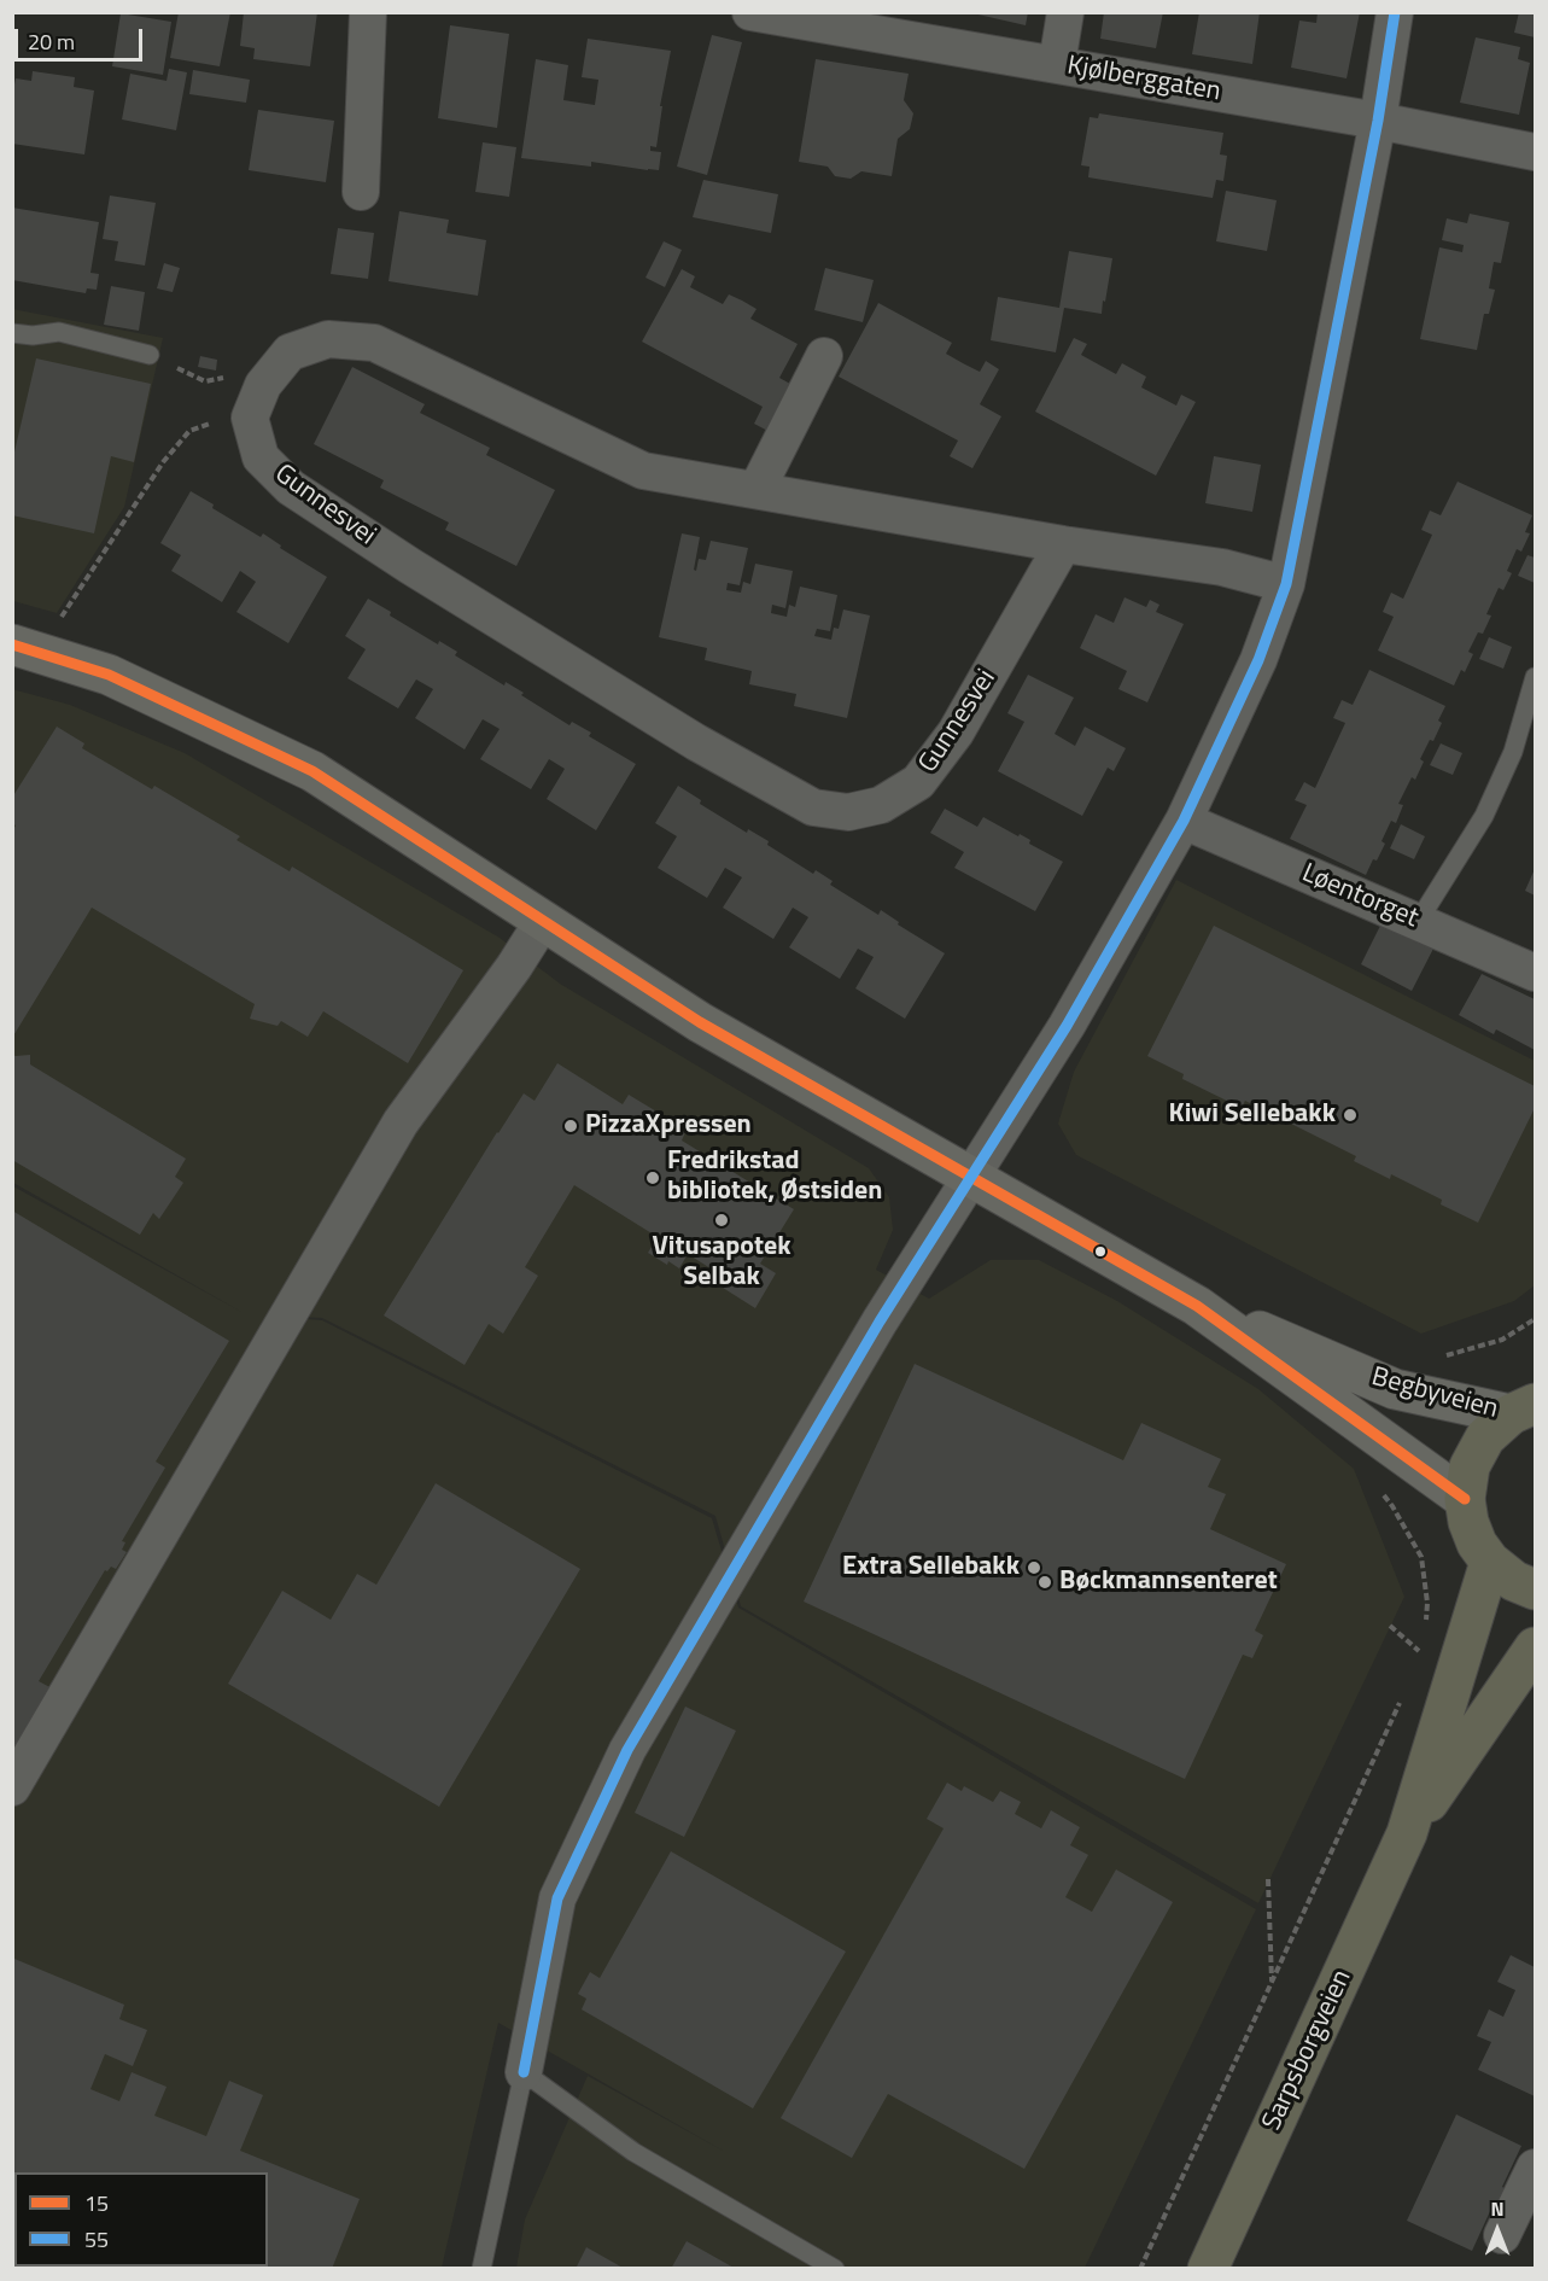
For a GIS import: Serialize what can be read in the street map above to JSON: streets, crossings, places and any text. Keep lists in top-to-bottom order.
{
  "streets": {
    "highway": ["Sarpsborgveien"],
    "street": [
      "Kjølberggaten",
      "Gunnesvei",
      "Løentorget",
      "Begbyveien"
    ]
  },
  "places": [
    "Kiwi Sellebakk",
    "PizzaXpressen",
    "Fredrikstad bibliotek, Østsiden",
    "Vitusapotek Selbak",
    "Extra Sellebakk",
    "Bøckmannsenteret"
  ],
  "lines": ["transit line 55", "transit line 15"],
  "legend": ["15", "55"],
  "scale_bar": "20 m",
  "north": "top"
}
